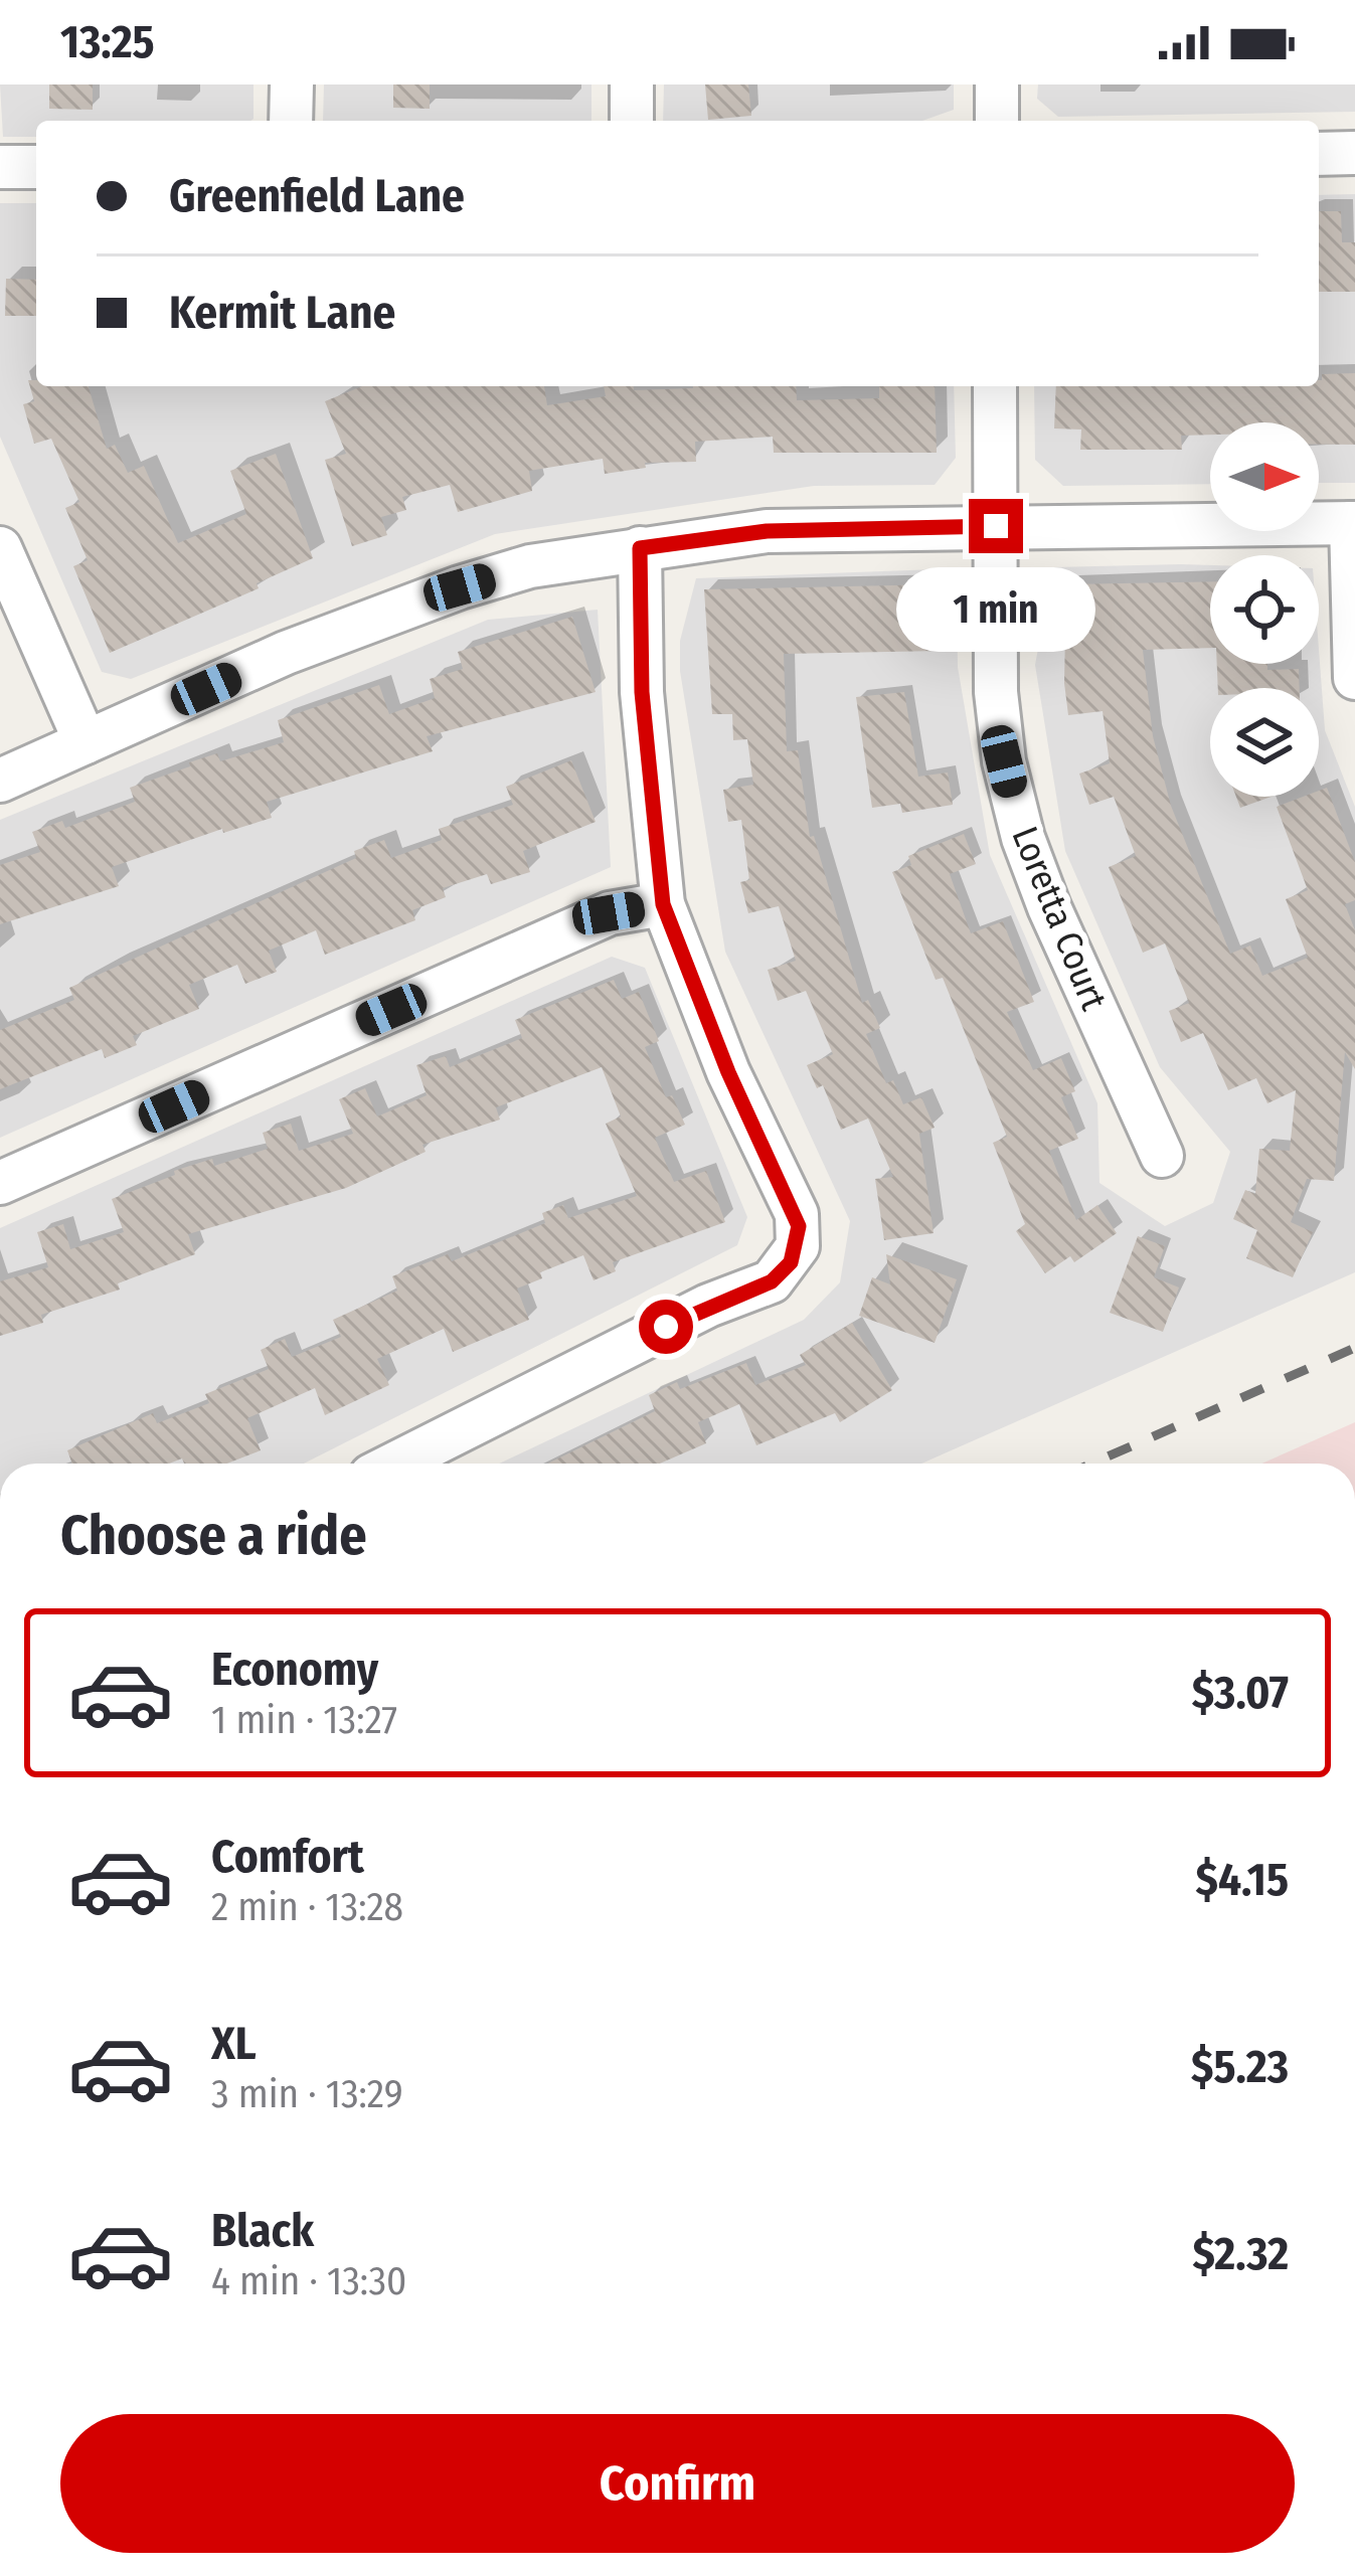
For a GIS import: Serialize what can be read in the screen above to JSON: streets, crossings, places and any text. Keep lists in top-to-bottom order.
{
  "streets": {
    "street": ["Loretta Court"]
  },
  "north": "right",
  "page": {
    "status": "13:25",
    "banner": ["Greenfield Lane", "Kermit Lane"],
    "bubble": "1 min",
    "heading": "Choose a ride",
    "list": [
      {
        "name": "Economy",
        "note": "1 min · 13:27",
        "value": "$3.07"
      },
      {
        "name": "Comfort",
        "note": "2 min · 13:28",
        "value": "$4.15"
      },
      {
        "name": "XL",
        "note": "3 min · 13:29",
        "value": "$5.23"
      },
      {
        "name": "Black",
        "note": "4 min · 13:30",
        "value": "$2.32"
      }
    ],
    "buttons": "Confirm"
  }
}
